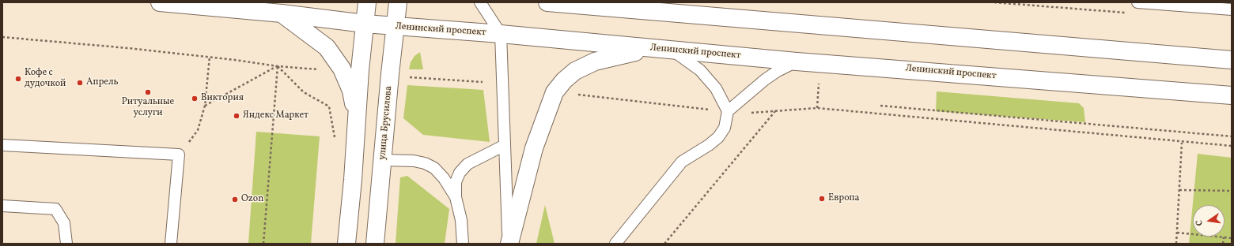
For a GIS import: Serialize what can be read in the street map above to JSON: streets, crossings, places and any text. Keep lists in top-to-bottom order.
{
  "streets": {
    "main road": ["Ленинский проспект", "улица Брусилова"]
  },
  "crossings": [
    ["Ленинский проспект", "улица Брусилова"]
  ],
  "places": [
    "Кофе с дудочкой",
    "Апрель",
    "Ритуальные услуги",
    "Виктория",
    "Яндекс Маркет",
    "Европа",
    "Ozon"
  ],
  "north": "left"
}
